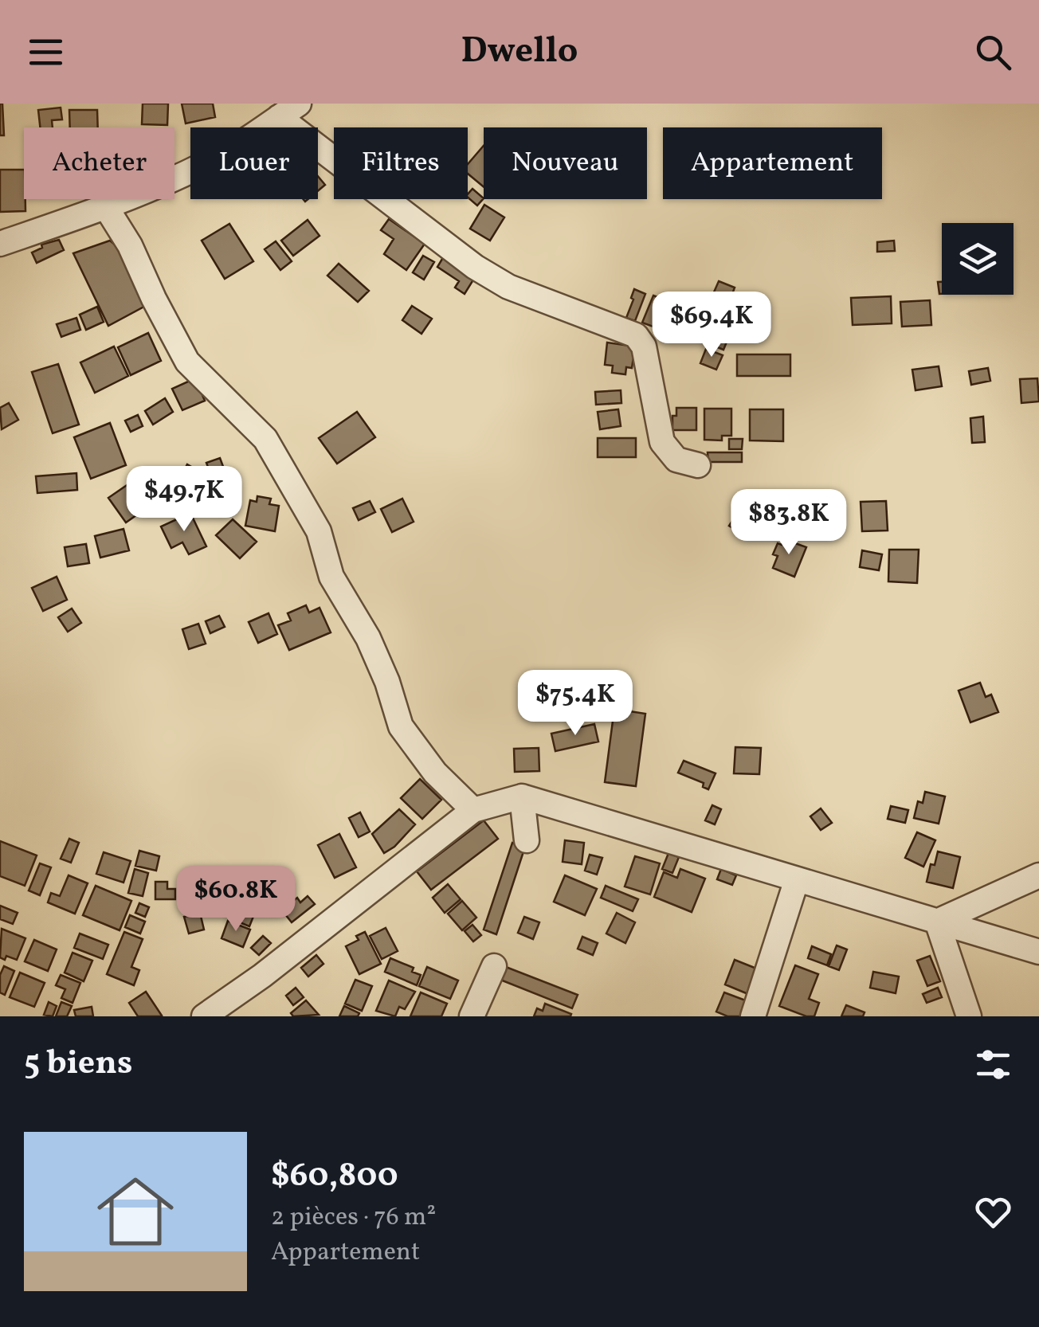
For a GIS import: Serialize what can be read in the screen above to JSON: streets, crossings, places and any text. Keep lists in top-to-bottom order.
{
  "page": {
    "header": "Dwello",
    "chip": [
      "Acheter",
      "Louer",
      "Filtres",
      "Nouveau",
      "Appartement"
    ],
    "price": [
      "$69.4K",
      "$49.7K",
      "$83.8K",
      "$75.4K",
      "$60.8K"
    ],
    "heading": "5 biens",
    "list": [
      {
        "name": "$60,800",
        "note": "2 pièces · 76 m² · Appartement"
      }
    ]
  }
}
